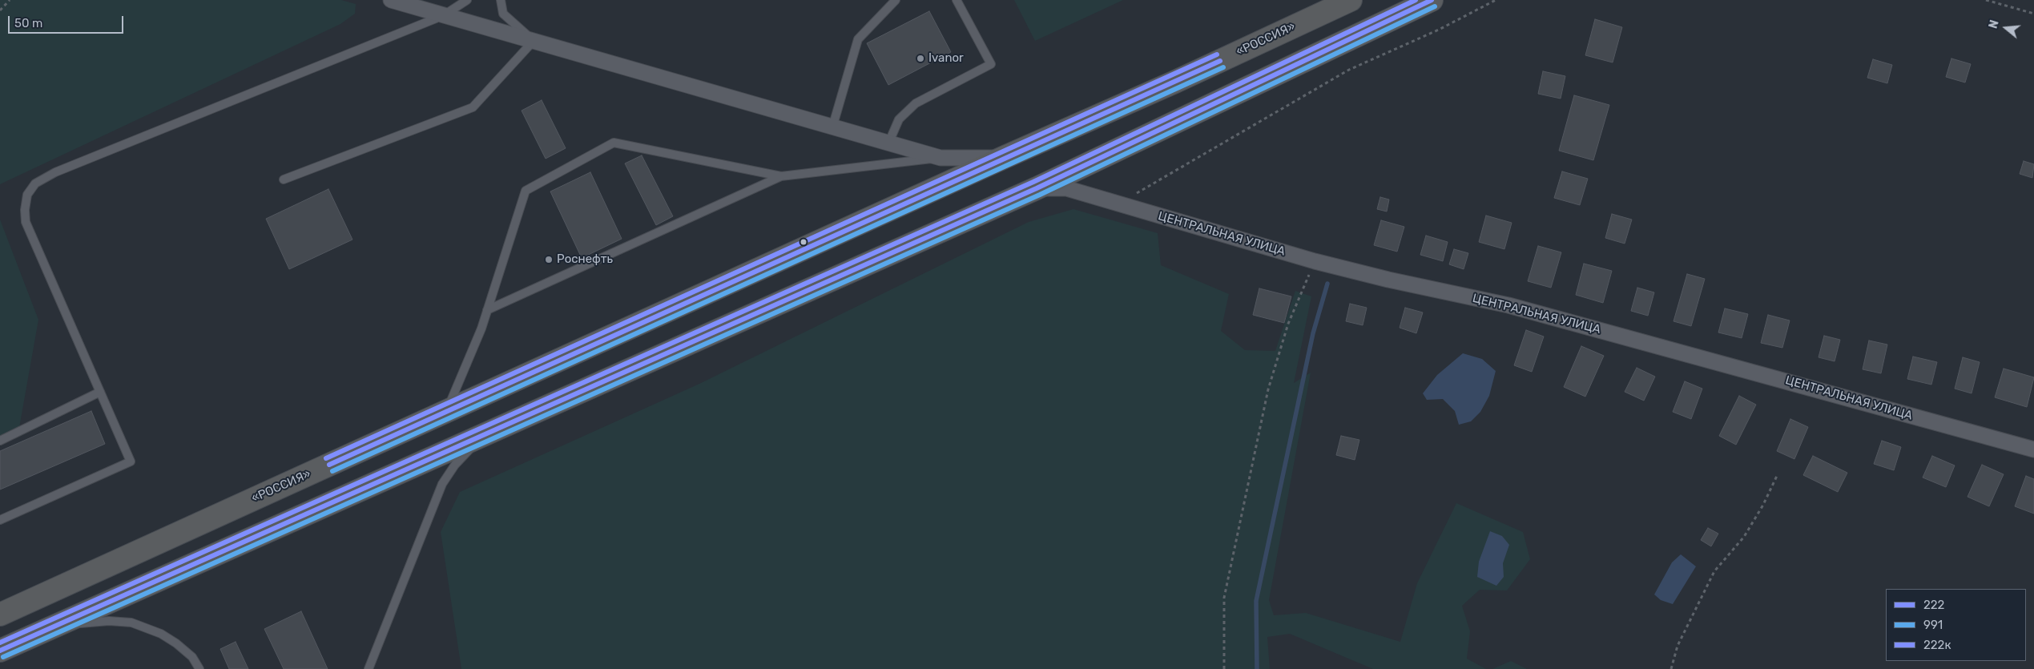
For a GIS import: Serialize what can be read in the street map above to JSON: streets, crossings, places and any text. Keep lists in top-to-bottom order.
{
  "streets": {
    "highway": ["«РОССИЯ»"],
    "street": ["ЦЕНТРАЛЬНАЯ УЛИЦА"]
  },
  "places": ["Ivanor", "Роснефть"],
  "lines": ["transit line 222", "transit line 222к", "transit line 991"],
  "legend": ["222", "991", "222к"],
  "scale_bar": "50 m",
  "north": "left"
}
